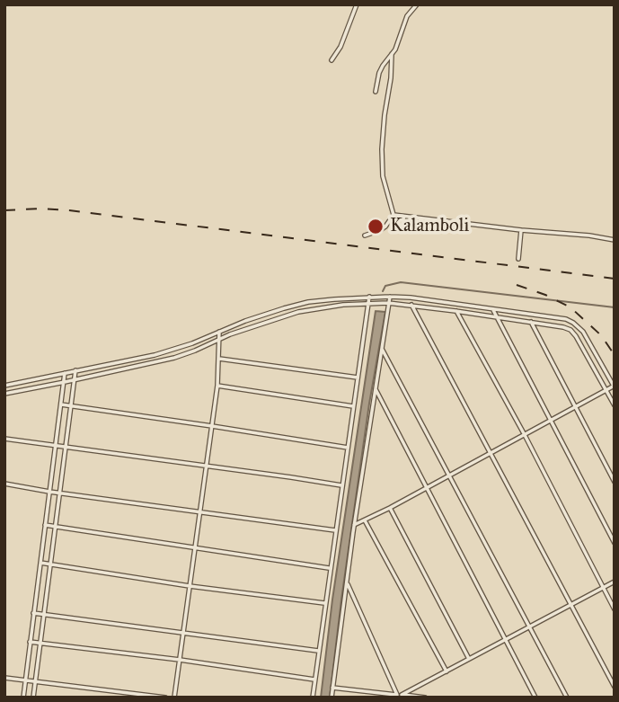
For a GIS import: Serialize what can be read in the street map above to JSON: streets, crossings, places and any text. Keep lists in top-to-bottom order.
{
  "places": ["Kalamboli"]
}
